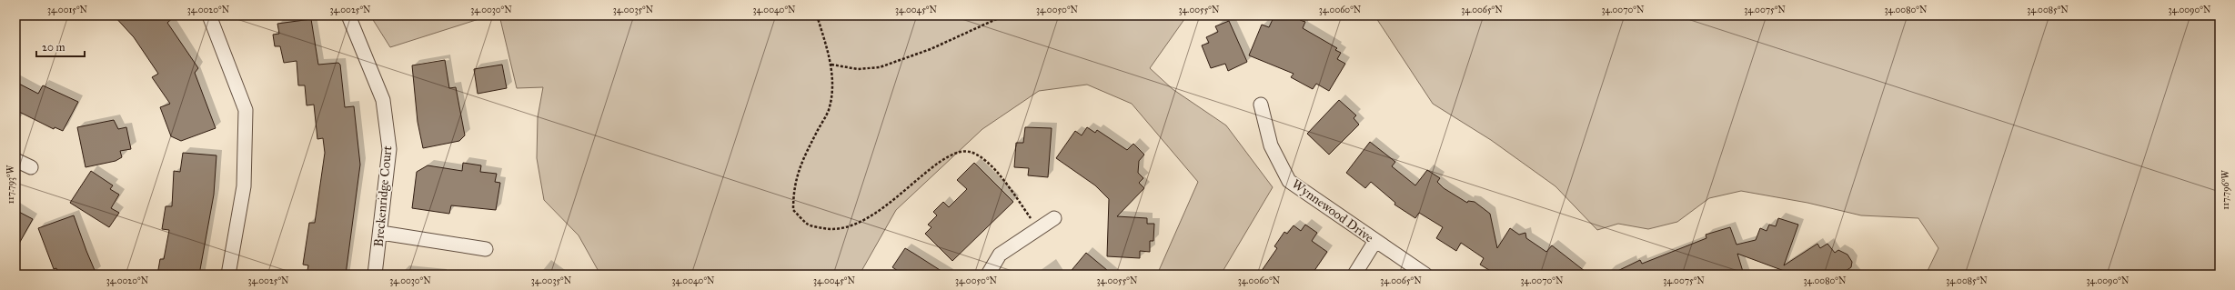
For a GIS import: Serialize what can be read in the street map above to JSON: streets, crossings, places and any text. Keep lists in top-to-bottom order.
{
  "streets": {
    "street": ["Breckenridge Court", "Wynnewood Drive"]
  },
  "scale_bar": "20 m",
  "coordinates": [
    "34.0015°N",
    "34.0020°N",
    "34.0025°N",
    "34.0030°N",
    "34.0035°N",
    "34.0040°N",
    "34.0045°N",
    "34.0050°N",
    "34.0055°N",
    "34.0060°N",
    "34.0065°N",
    "34.0070°N",
    "34.0075°N",
    "34.0080°N",
    "34.0085°N",
    "34.0090°N",
    "117.793°W",
    "117.796°W"
  ]
}
